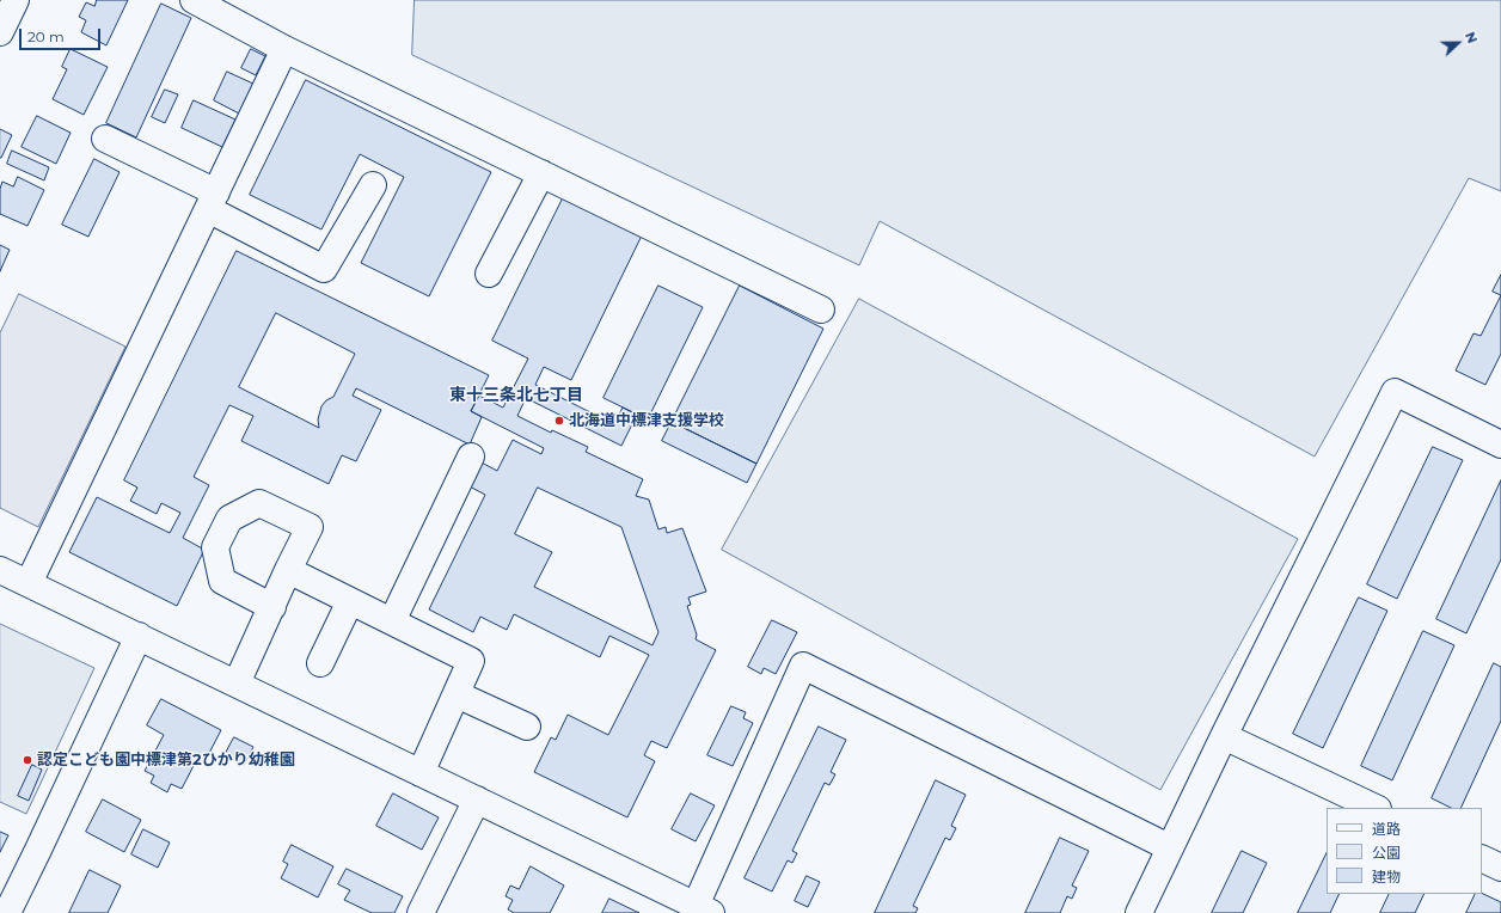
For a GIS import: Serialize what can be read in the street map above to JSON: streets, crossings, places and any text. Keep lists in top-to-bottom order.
{
  "districts": ["東十三条北七丁目"],
  "places": ["北海道中標津支援学校", "認定こども園中標津第2ひかり幼稚園"],
  "legend": ["道路", "公園", "建物"],
  "scale_bar": "20 m",
  "north": "right"
}
